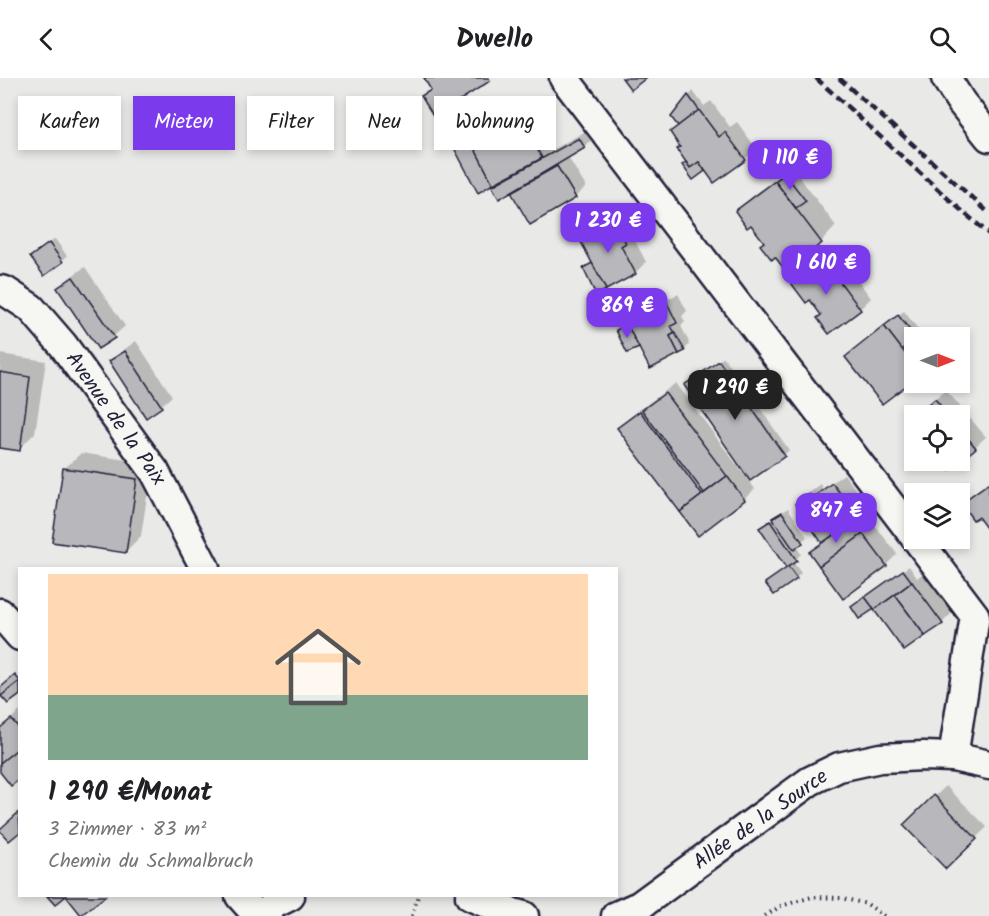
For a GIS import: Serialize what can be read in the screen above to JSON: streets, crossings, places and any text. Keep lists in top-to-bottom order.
{
  "streets": {
    "street": ["Avenue de la Paix", "Allée de la Source"]
  },
  "north": "right",
  "page": {
    "header": "Dwello",
    "chip": [
      "Kaufen",
      "Mieten",
      "Filter",
      "Neu",
      "Wohnung"
    ],
    "price": [
      "1 110 €",
      "1 230 €",
      "1 610 €",
      "869 €",
      "1 290 €",
      "847 €"
    ],
    "list": [
      {
        "name": "1 290 €/Monat",
        "note": "3 Zimmer · 83 m² · Chemin du Schmalbruch"
      }
    ]
  }
}
